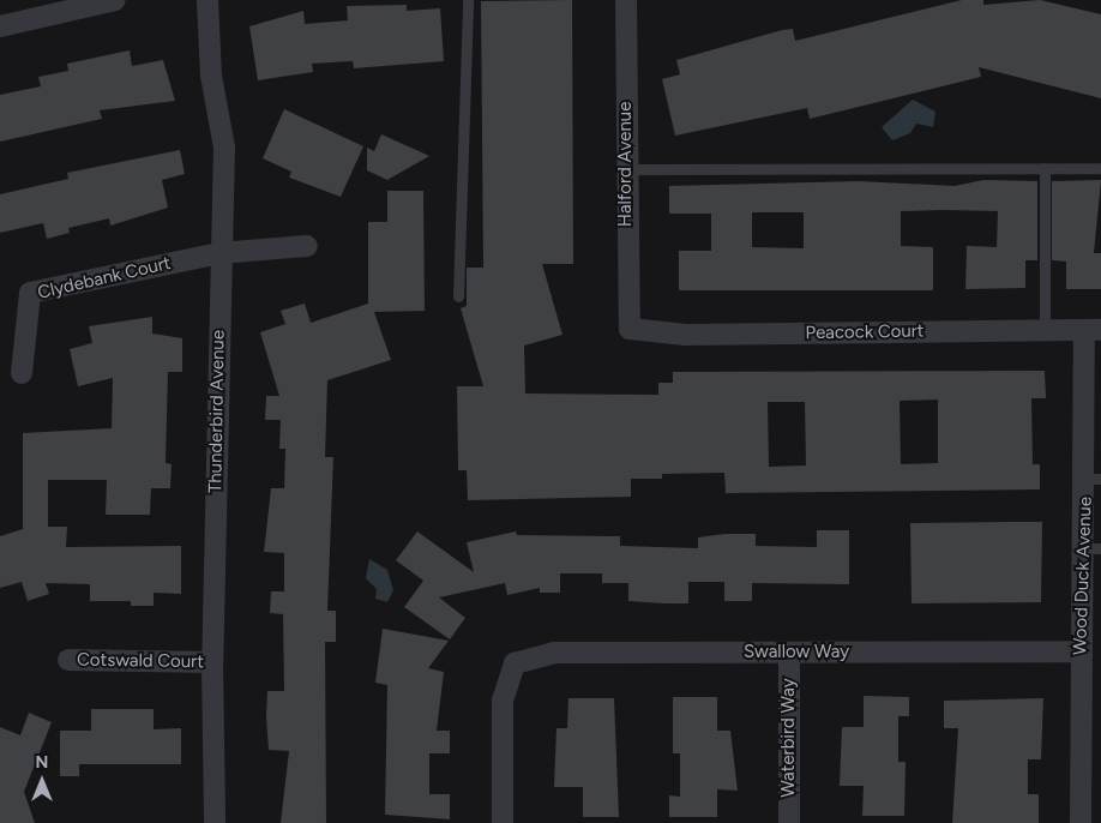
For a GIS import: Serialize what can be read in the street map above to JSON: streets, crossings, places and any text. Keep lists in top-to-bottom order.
{
  "streets": {
    "street": [
      "Halford Avenue",
      "Clydebank Court",
      "Peacock Court",
      "Thunderbird Avenue",
      "Wood Duck Avenue",
      "Swallow Way",
      "Cotswald Court",
      "Waterbird Way"
    ]
  },
  "crossings": [
    ["Halford Avenue", "Peacock Court"],
    ["Clydebank Court", "Thunderbird Avenue"],
    ["Peacock Court", "Wood Duck Avenue"],
    ["Thunderbird Avenue", "Cotswald Court"],
    ["Wood Duck Avenue", "Swallow Way"],
    ["Swallow Way", "Waterbird Way"]
  ],
  "north": "top"
}
